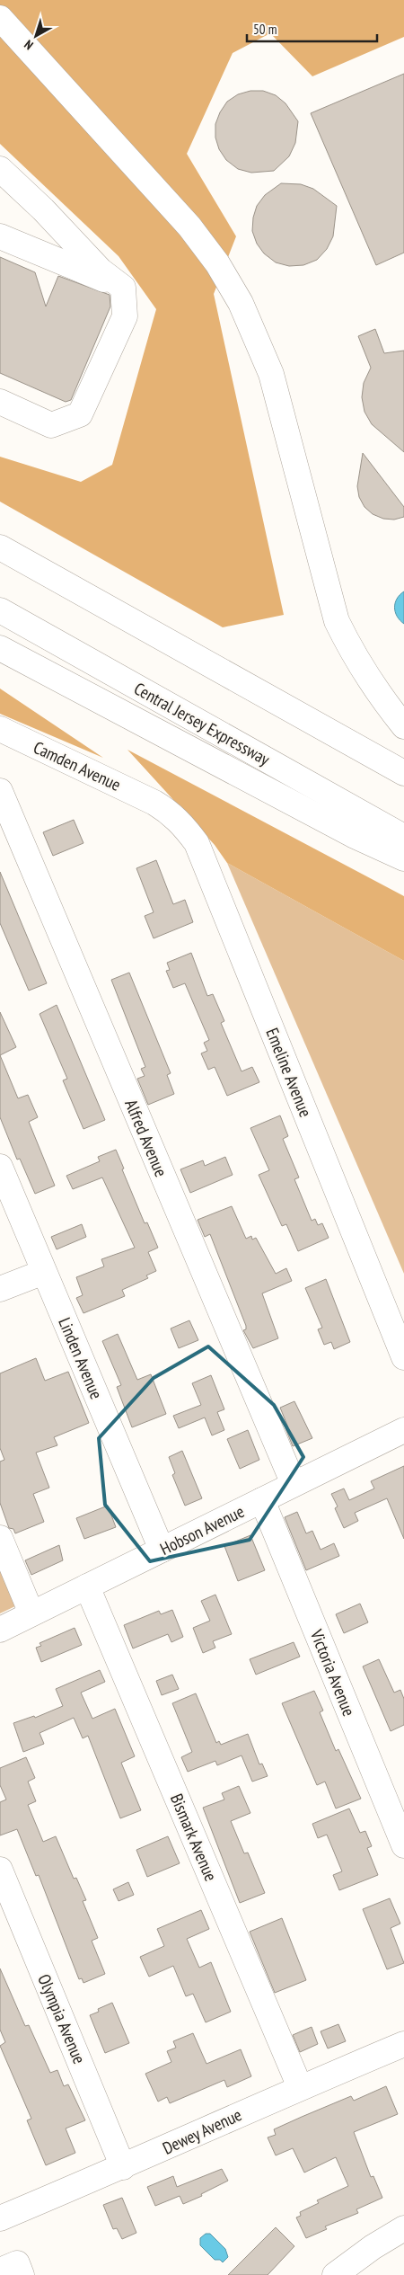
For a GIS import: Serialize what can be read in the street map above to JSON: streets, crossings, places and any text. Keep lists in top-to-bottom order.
{
  "streets": {
    "main road": [
      "Central Jersey Expressway",
      "Camden Avenue",
      "Emeline Avenue",
      "Alfred Avenue",
      "Linden Avenue",
      "Hobson Avenue",
      "Victoria Avenue",
      "Bismark Avenue",
      "Olympia Avenue",
      "Dewey Avenue"
    ]
  },
  "crossings": [
    ["Camden Avenue", "Emeline Avenue"],
    ["Alfred Avenue", "Hobson Avenue"],
    ["Linden Avenue", "Hobson Avenue"],
    ["Hobson Avenue", "Victoria Avenue"],
    ["Hobson Avenue", "Bismark Avenue"],
    ["Bismark Avenue", "Dewey Avenue"],
    ["Olympia Avenue", "Dewey Avenue"]
  ],
  "scale_bar": "50 m",
  "north": "bottom left"
}
